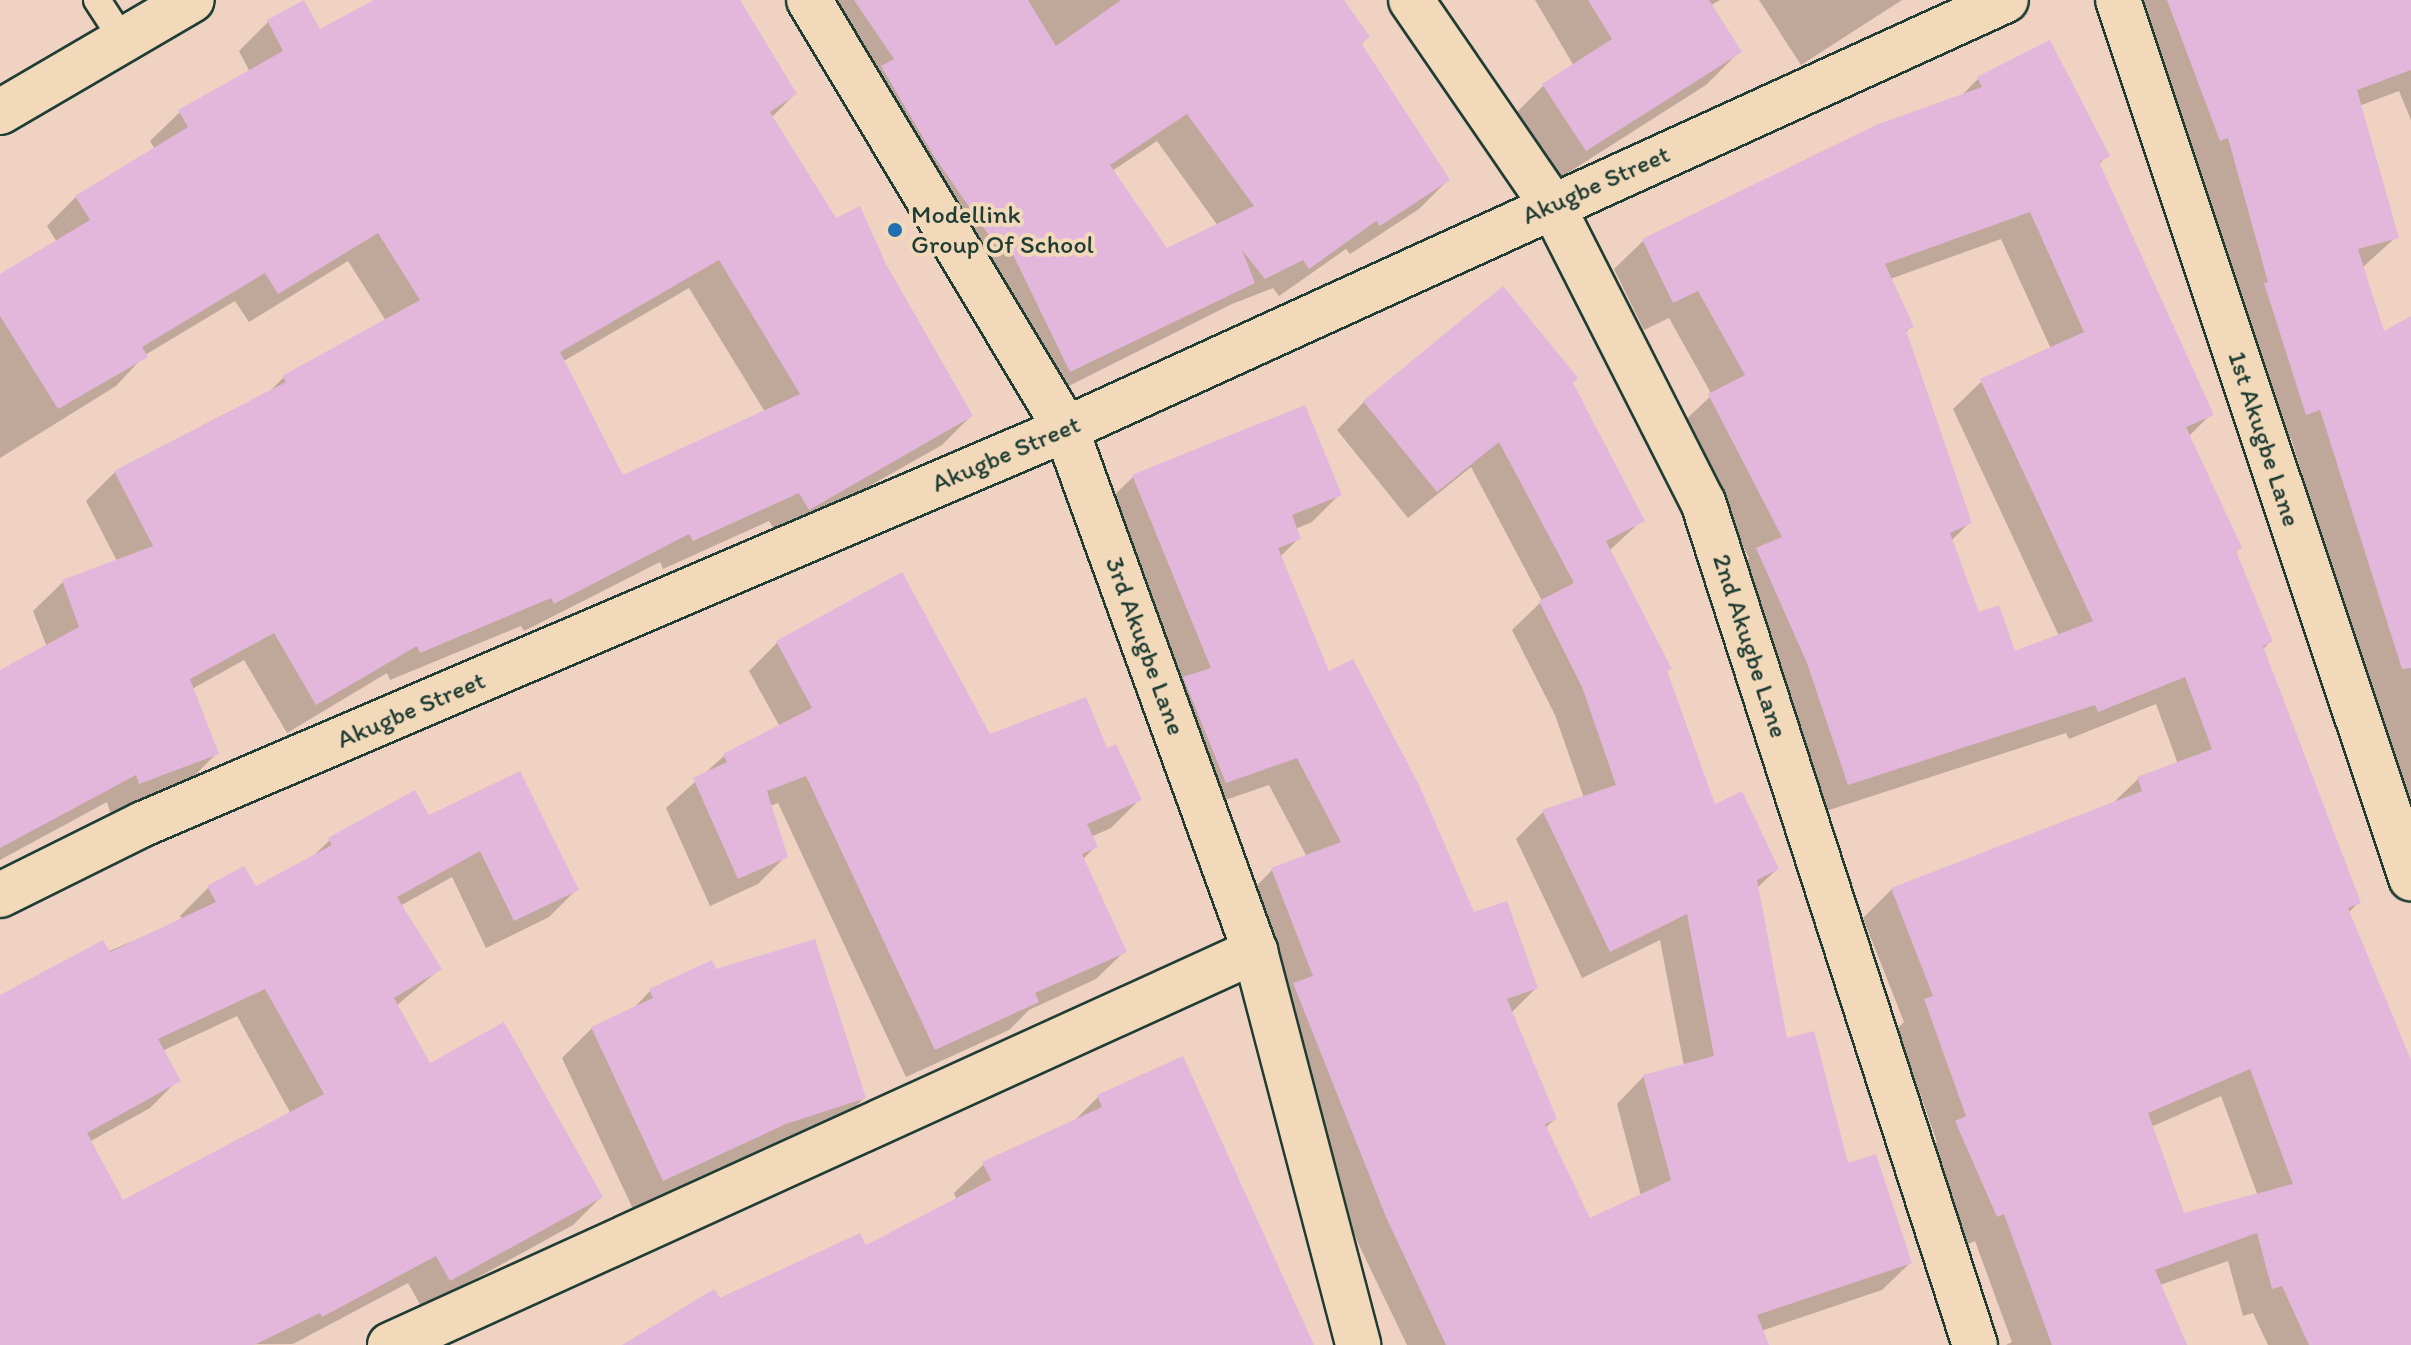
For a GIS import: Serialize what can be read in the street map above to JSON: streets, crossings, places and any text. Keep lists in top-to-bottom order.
{
  "streets": {
    "street": [
      "Akugbe Street",
      "1st Akugbe Lane",
      "3rd Akugbe Lane",
      "2nd Akugbe Lane"
    ]
  },
  "crossings": [
    ["Akugbe Street", "3rd Akugbe Lane"],
    ["Akugbe Street", "2nd Akugbe Lane"]
  ],
  "places": ["Modellink Group Of School"]
}
